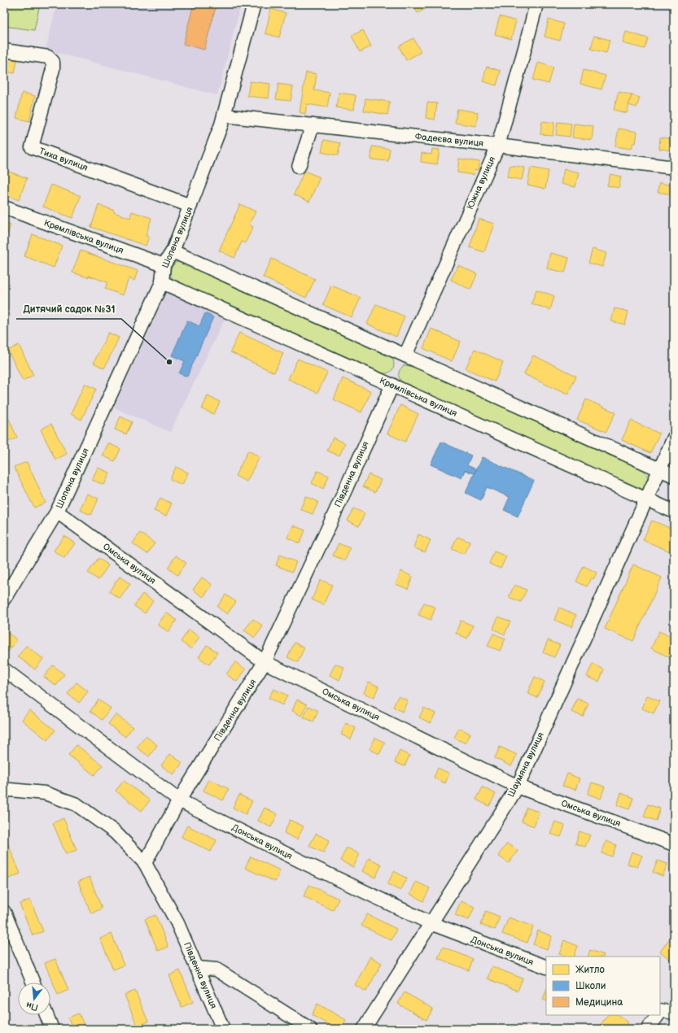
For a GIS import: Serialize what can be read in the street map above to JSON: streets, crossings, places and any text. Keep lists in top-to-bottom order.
{
  "streets": {
    "street": [
      "Фадеєва вулиця",
      "Тиха вулиця",
      "Южна вулиця",
      "Кремлівська вулиця",
      "Шопена вулиця",
      "Південна вулиця",
      "Омська вулиця",
      "Шаумяна вулиця",
      "Донська вулиця"
    ]
  },
  "crossings": [
    ["Фадеєва вулиця", "Южна вулиця"],
    ["Фадеєва вулиця", "Шопена вулиця"],
    ["Тиха вулиця", "Шопена вулиця"],
    ["Кремлівська вулиця", "Шопена вулиця"],
    ["Кремлівська вулиця", "Південна вулиця"],
    ["Кремлівська вулиця", "Шаумяна вулиця"],
    ["Шопена вулиця", "Омська вулиця"],
    ["Південна вулиця", "Омська вулиця"],
    ["Південна вулиця", "Донська вулиця"],
    ["Омська вулиця", "Шаумяна вулиця"],
    ["Шаумяна вулиця", "Донська вулиця"]
  ],
  "places": ["Дитячий садок №31"],
  "legend": ["Житло", "Школи", "Медицина"],
  "north": "bottom"
}
